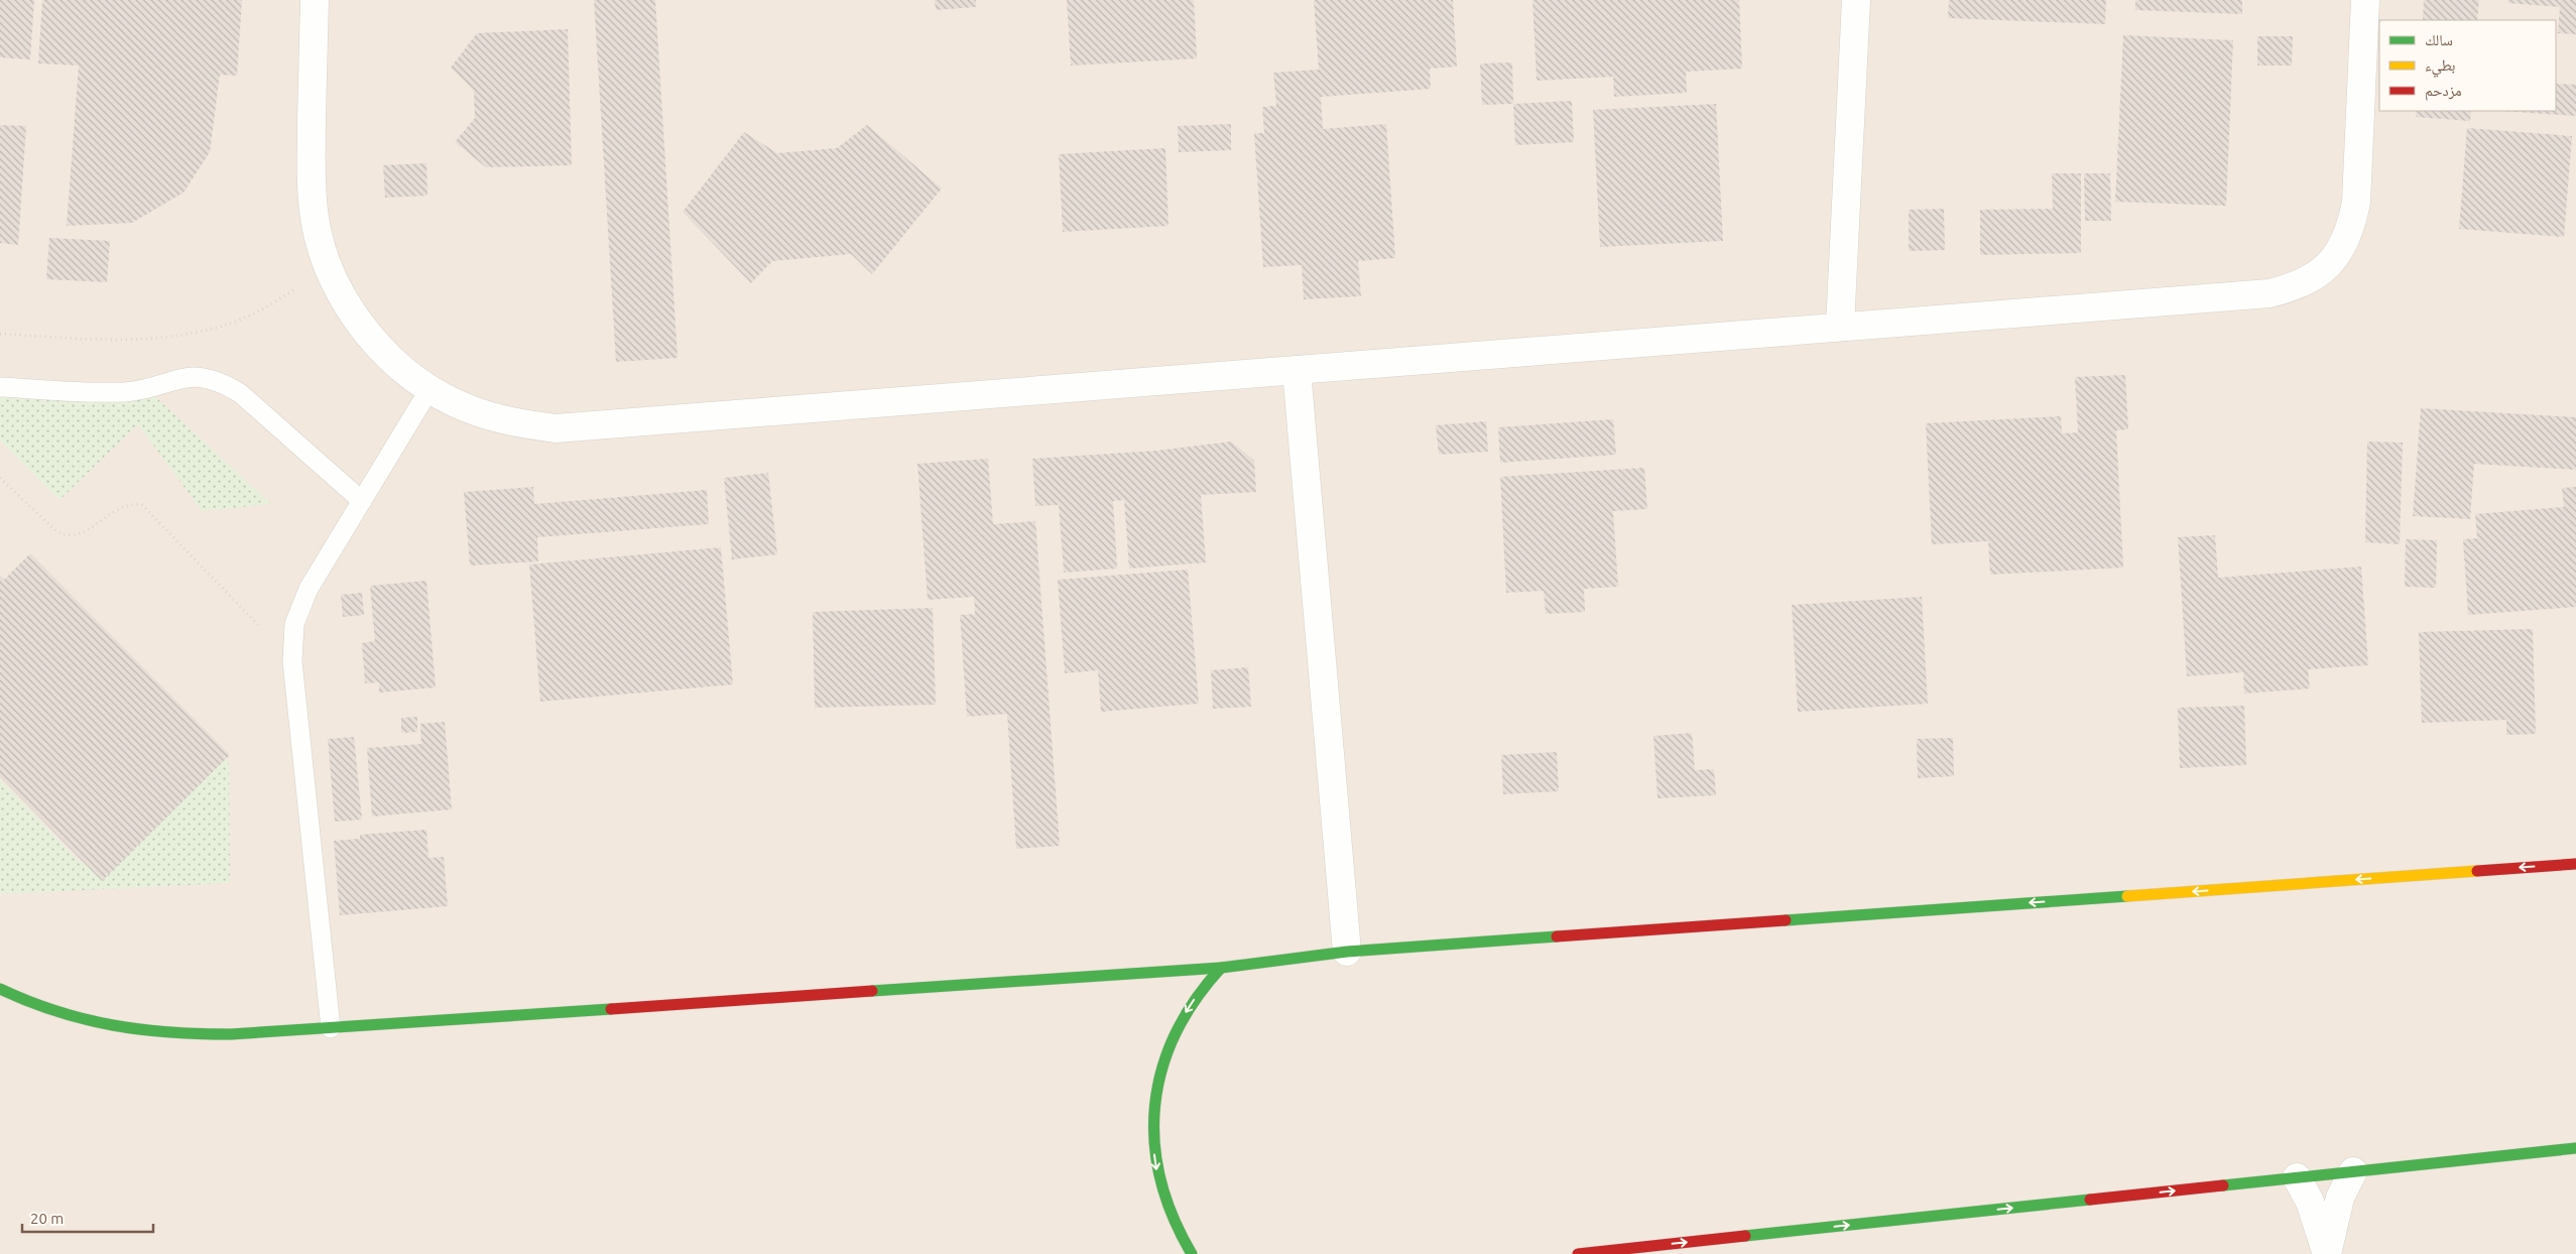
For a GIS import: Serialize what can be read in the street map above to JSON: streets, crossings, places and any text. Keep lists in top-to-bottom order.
{
  "legend": ["سالك", "بطيء", "مزدحم"],
  "scale_bar": "20 m"
}
